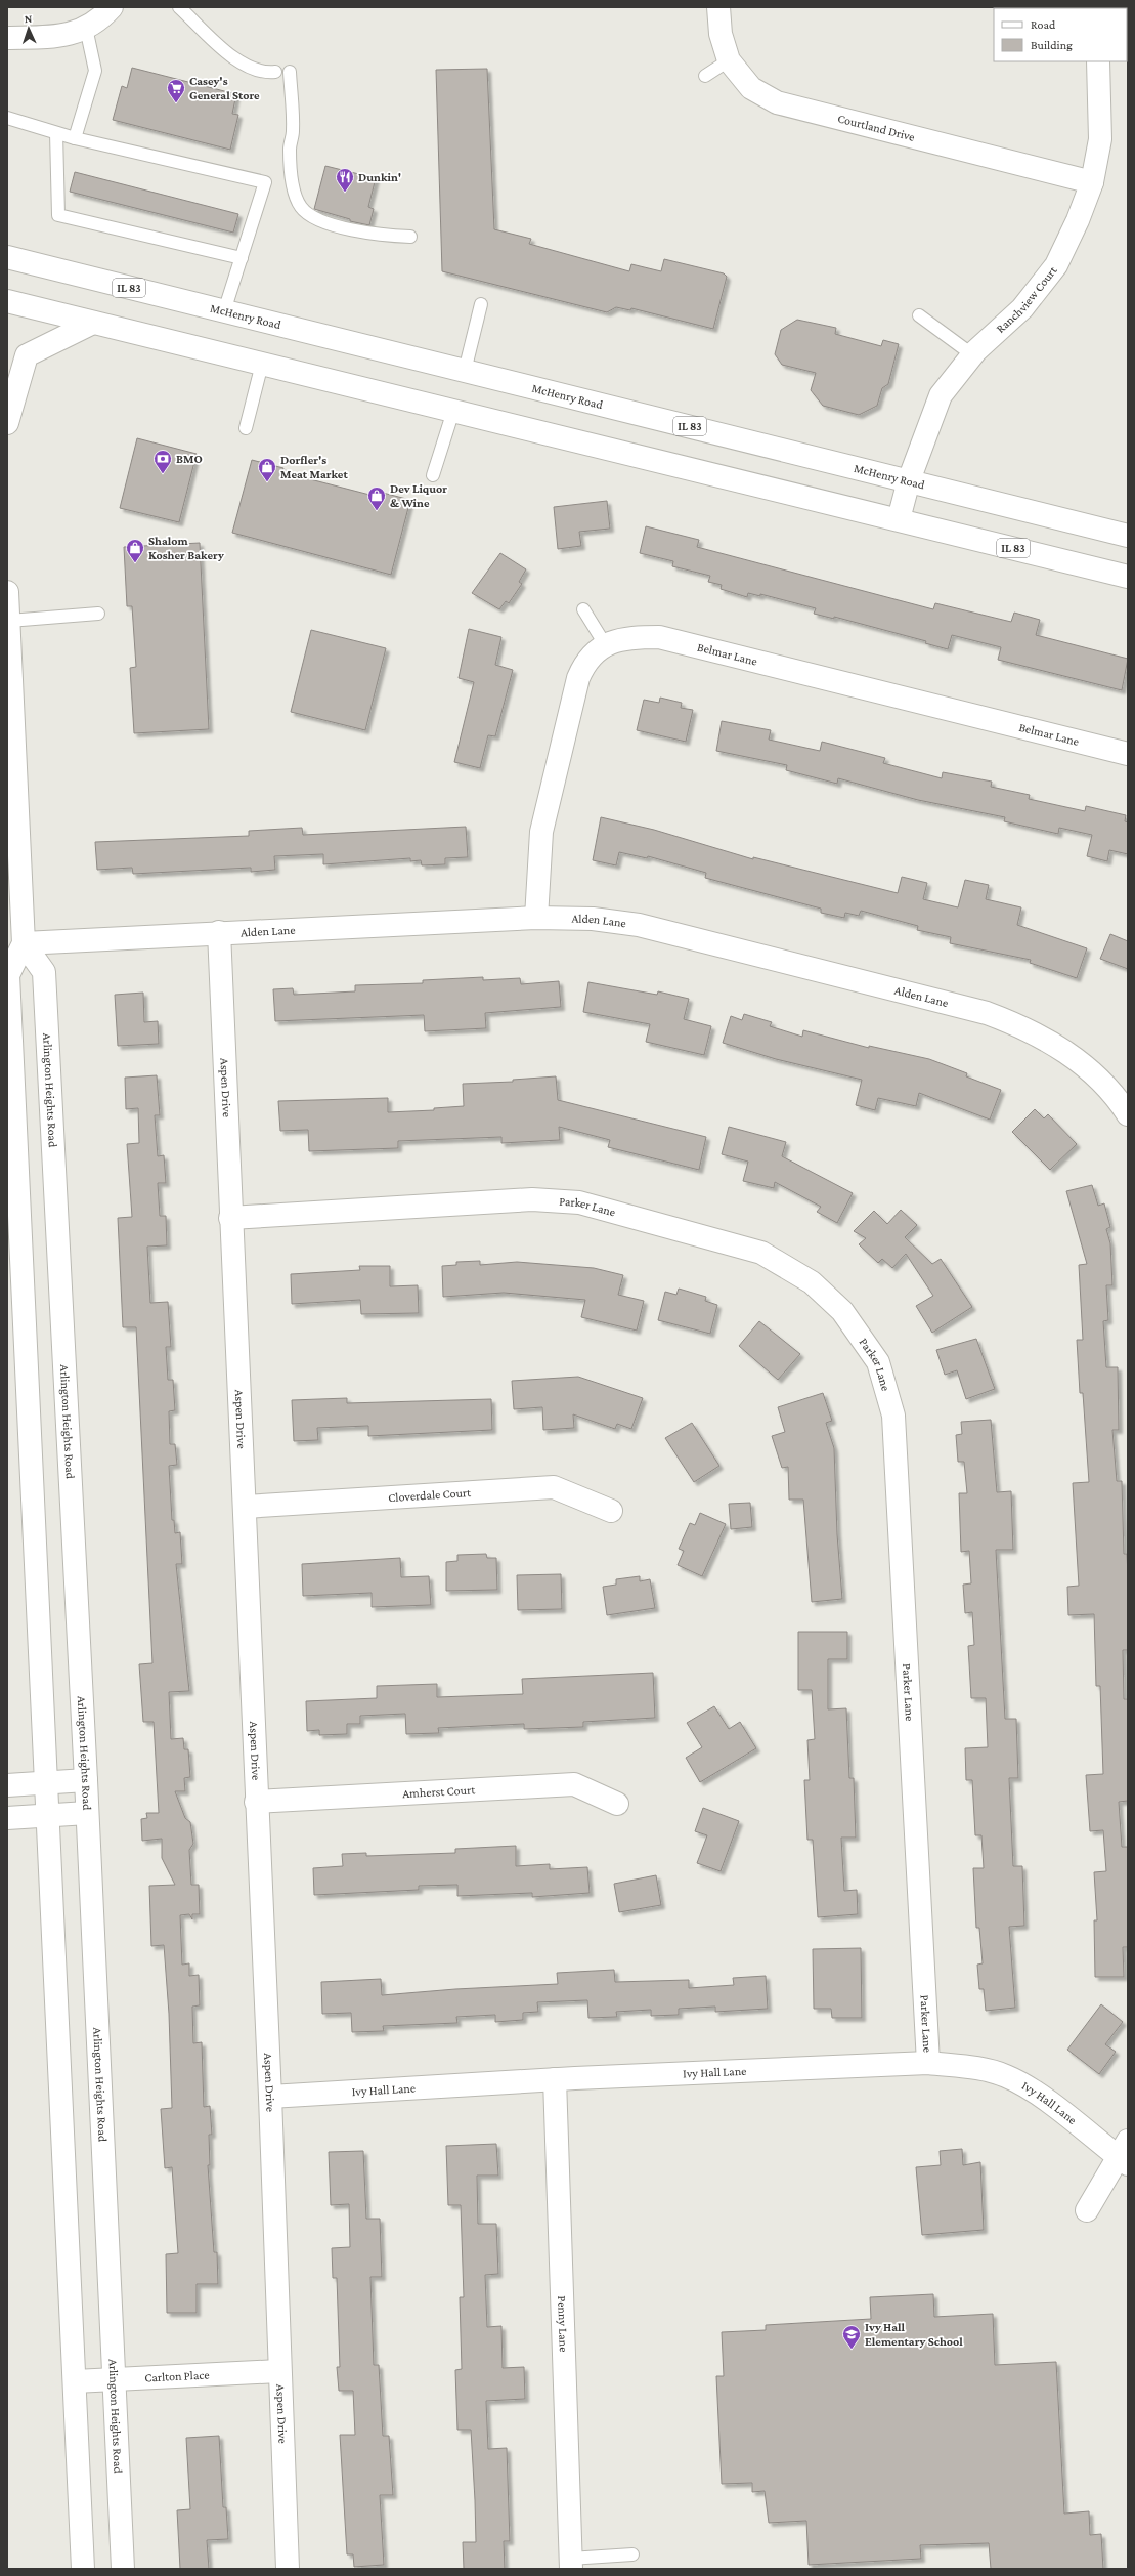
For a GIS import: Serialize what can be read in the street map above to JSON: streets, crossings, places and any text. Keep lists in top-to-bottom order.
{
  "streets": {
    "street": [
      "Courtland Drive",
      "IL 83",
      "Ranchview Court",
      "McHenry Road",
      "Belmar Lane",
      "Alden Lane",
      "Aspen Drive",
      "Arlington Heights Road",
      "Parker Lane",
      "Cloverdale Court",
      "Amherst Court",
      "Ivy Hall Lane",
      "Penny Lane",
      "Carlton Place"
    ]
  },
  "crossings": [
    ["Courtland Drive", "Ranchview Court"],
    ["IL 83", "Ranchview Court"],
    ["Ranchview Court", "McHenry Road"],
    ["Belmar Lane", "Alden Lane"],
    ["Alden Lane", "Aspen Drive"],
    ["Alden Lane", "Arlington Heights Road"],
    ["Aspen Drive", "Parker Lane"],
    ["Aspen Drive", "Cloverdale Court"],
    ["Aspen Drive", "Amherst Court"],
    ["Aspen Drive", "Ivy Hall Lane"],
    ["Aspen Drive", "Carlton Place"],
    ["Arlington Heights Road", "Carlton Place"],
    ["Parker Lane", "Ivy Hall Lane"],
    ["Ivy Hall Lane", "Penny Lane"]
  ],
  "places": {
    "supermarket": ["Casey's General Store"],
    "restaurant": ["Dunkin'"],
    "bank": ["BMO"],
    "shop": ["Dorfler's Meat Market", "Dev Liquor & Wine", "Shalom Kosher Bakery"],
    "school or university": ["Ivy Hall Elementary School"]
  },
  "legend": ["Road", "Building"],
  "north": "top"
}
